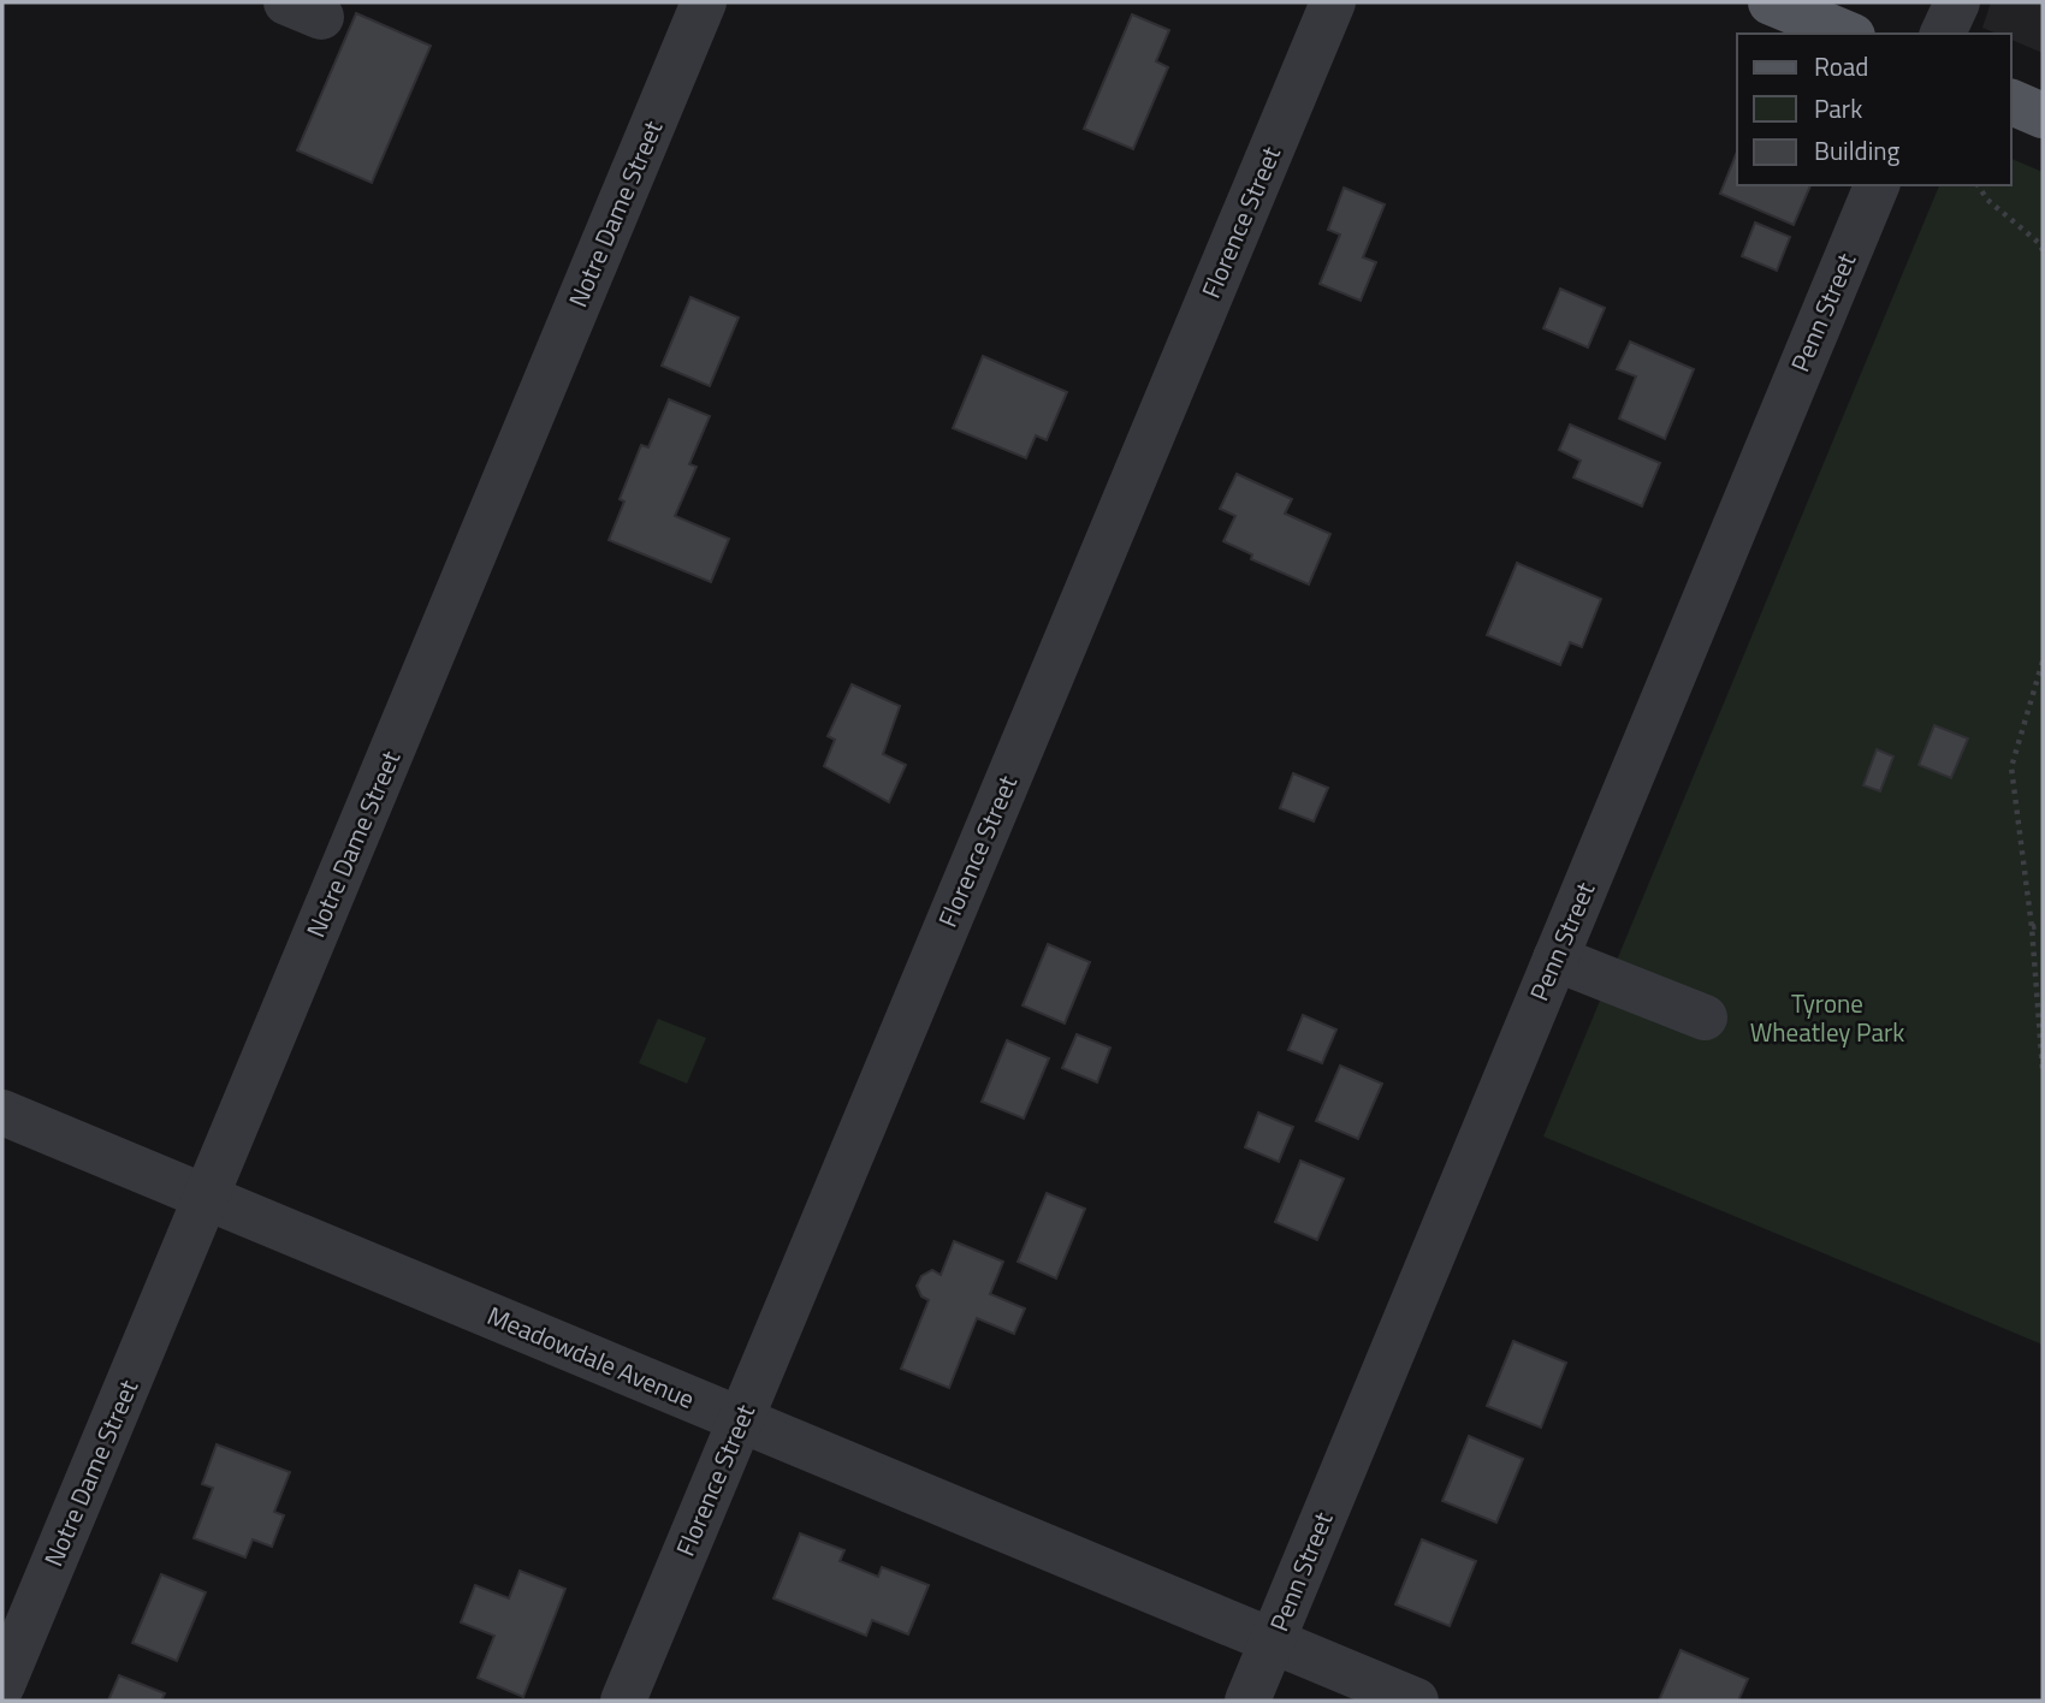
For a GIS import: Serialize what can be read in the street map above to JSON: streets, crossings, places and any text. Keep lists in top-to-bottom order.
{
  "streets": {
    "street": [
      "Notre Dame Street",
      "Florence Street",
      "Penn Street",
      "Meadowdale Avenue"
    ]
  },
  "crossings": [
    ["Notre Dame Street", "Meadowdale Avenue"],
    ["Florence Street", "Meadowdale Avenue"],
    ["Penn Street", "Meadowdale Avenue"]
  ],
  "parks": ["Tyrone Wheatley Park"],
  "legend": ["Road", "Park", "Building"]
}
